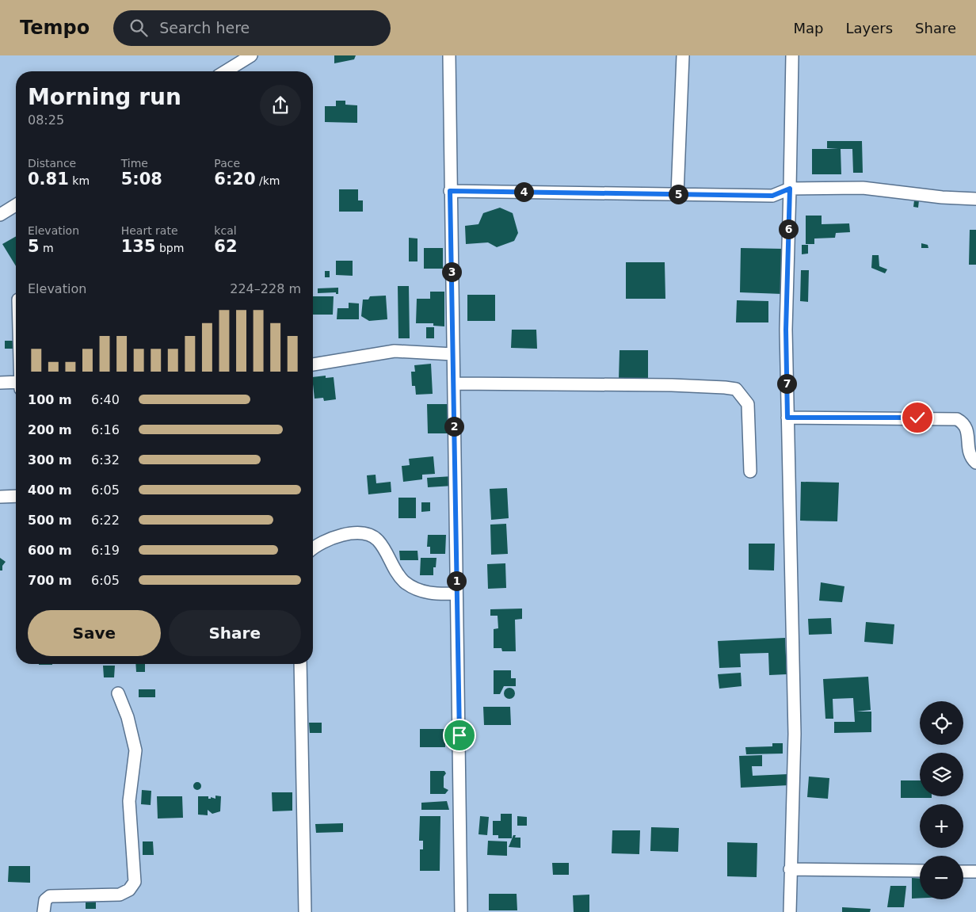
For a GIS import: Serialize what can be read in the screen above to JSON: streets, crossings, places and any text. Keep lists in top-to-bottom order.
{
  "page": {
    "header": "Tempo",
    "search": "Search here",
    "nav": ["Map", "Layers", "Share"],
    "heading": ["Morning run", "08:25"],
    "stats": [
      ["Distance", "0.81 km"],
      ["Time", "5:08"],
      ["Pace", "6:20 /km"],
      ["Elevation", "5 m"],
      ["Heart rate", "135 bpm"],
      ["kcal", "62"]
    ],
    "pins": [
      "4",
      "5",
      "6",
      "3",
      "7",
      "2",
      "1"
    ],
    "chart": ["Elevation", "224–228 m"],
    "list": [
      {
        "name": "100 m",
        "note": "6:40"
      },
      {
        "name": "200 m",
        "note": "6:16"
      },
      {
        "name": "300 m",
        "note": "6:32"
      },
      {
        "name": "400 m",
        "note": "6:05"
      },
      {
        "name": "500 m",
        "note": "6:22"
      },
      {
        "name": "600 m",
        "note": "6:19"
      },
      {
        "name": "700 m",
        "note": "6:05"
      }
    ],
    "buttons": ["Save", "Share"],
    "map_buttons": ["+", "−"]
  }
}
